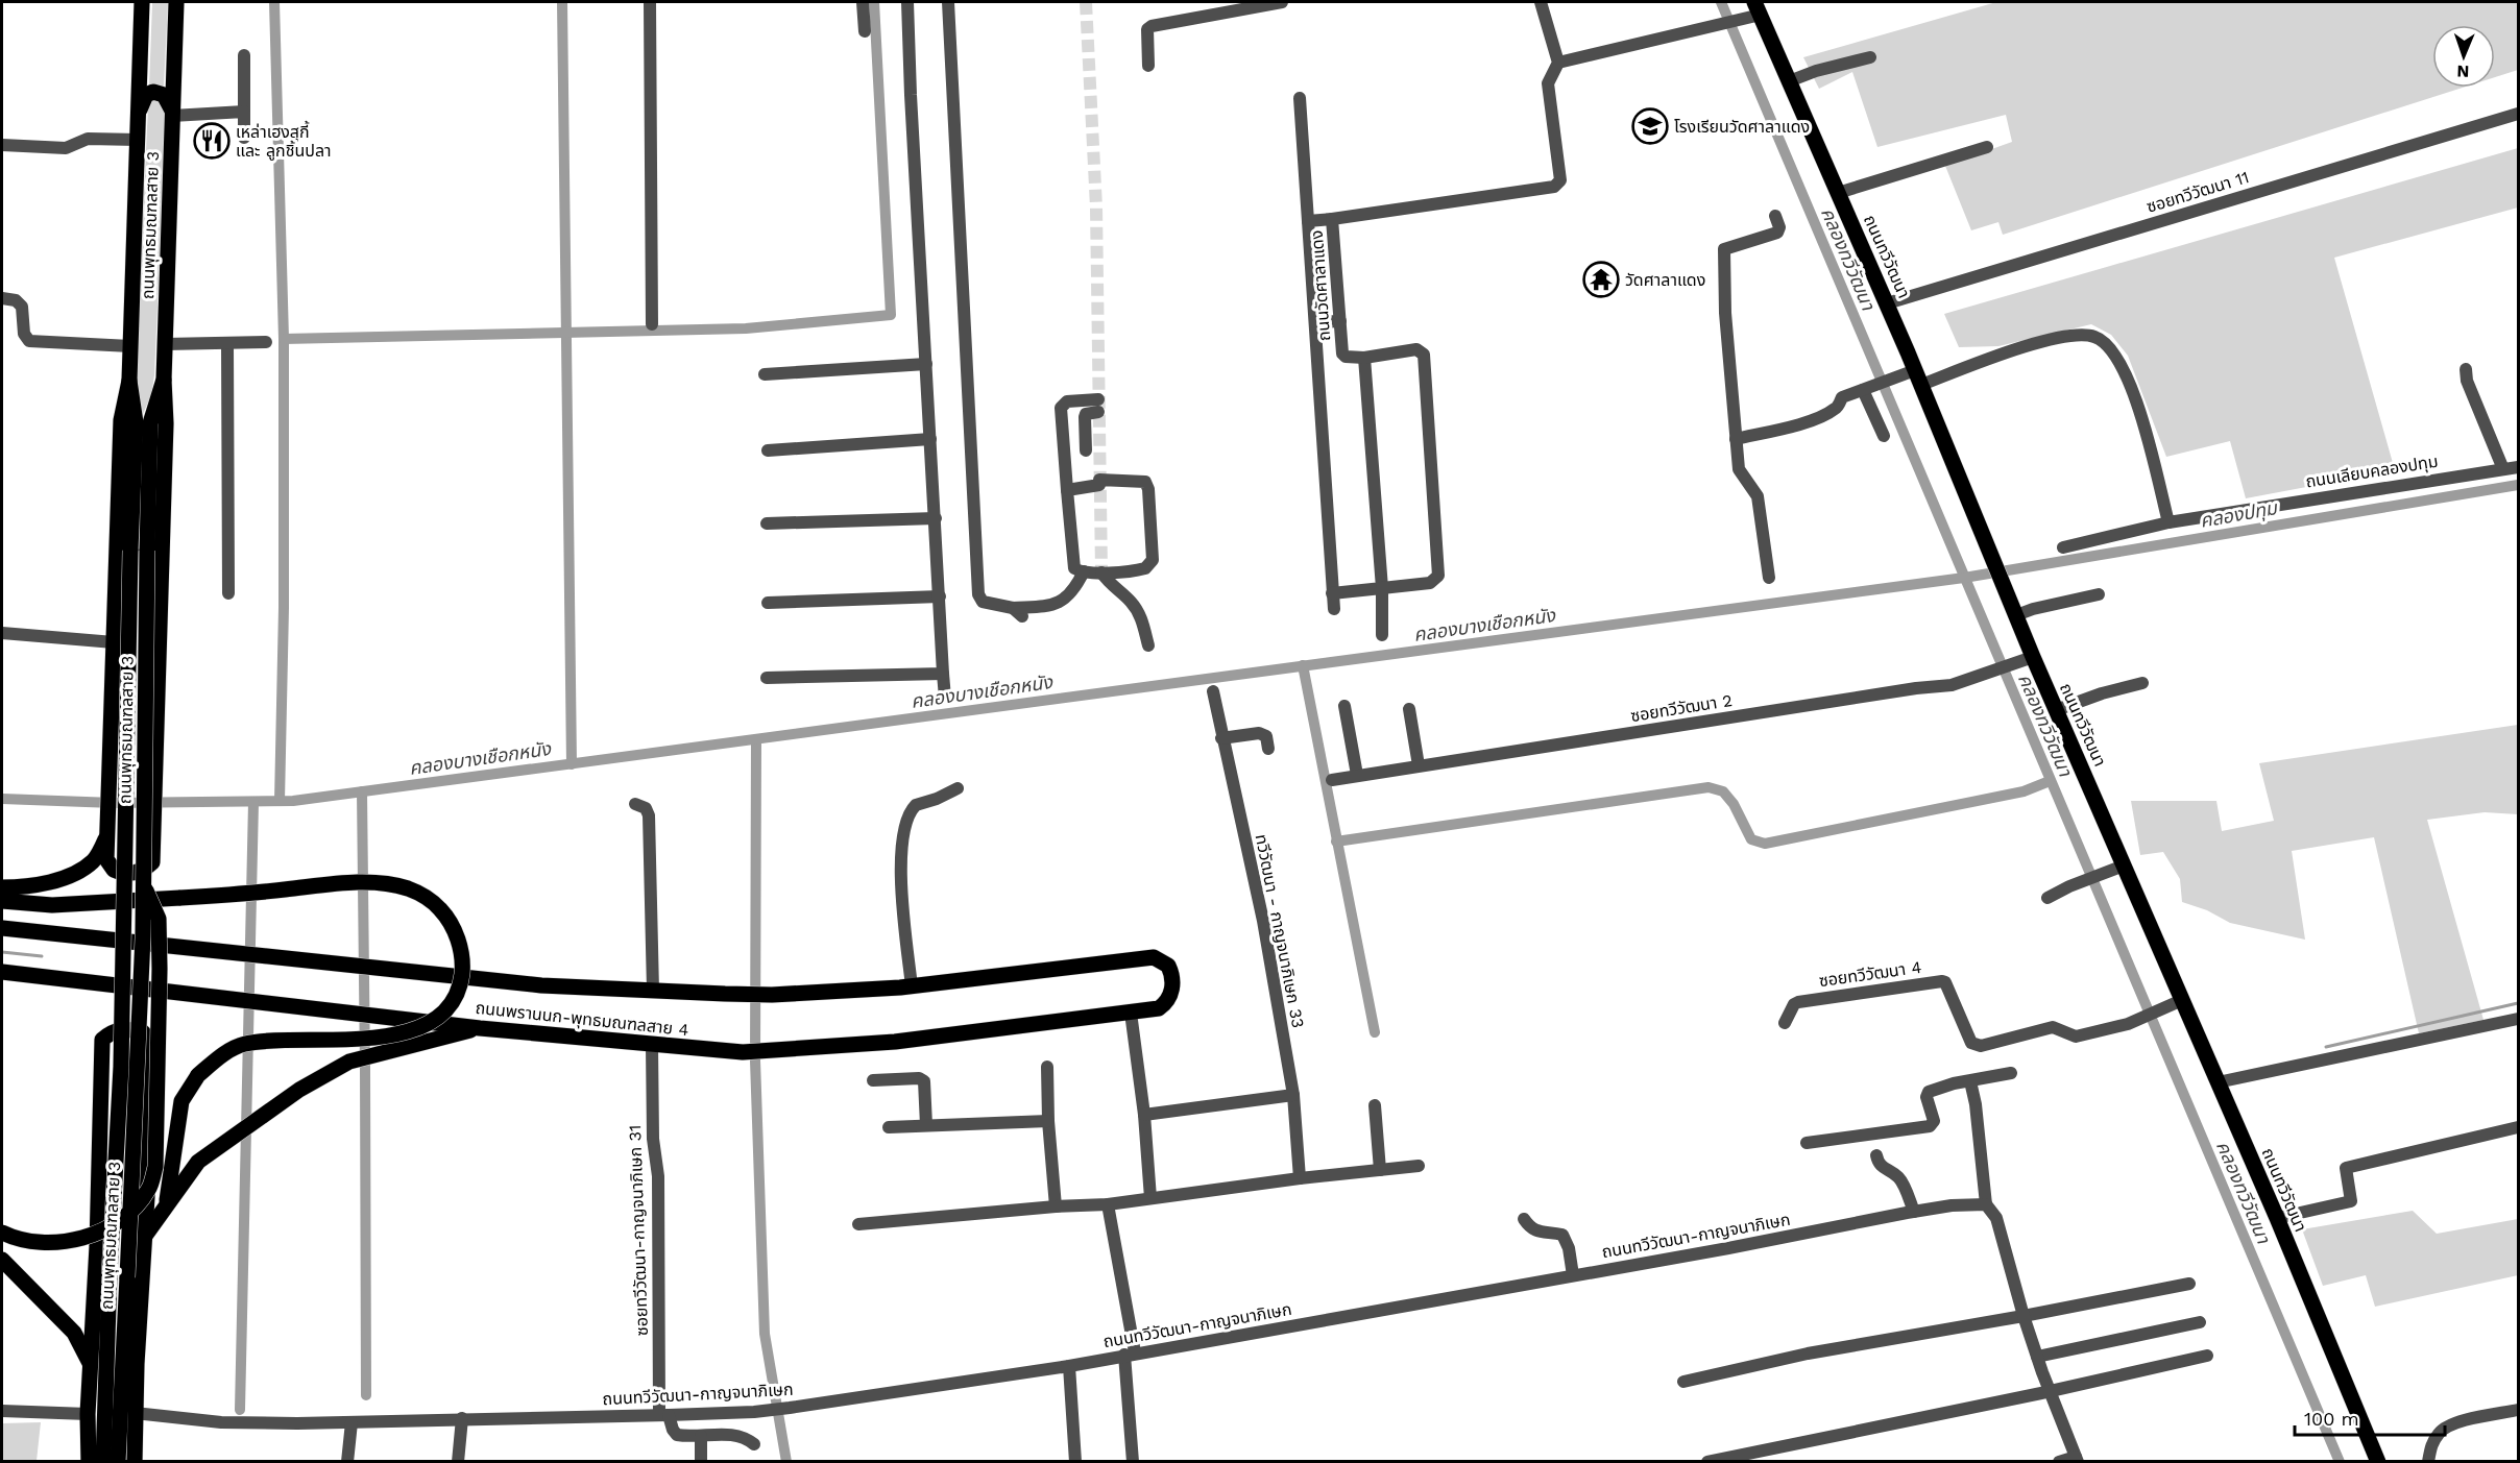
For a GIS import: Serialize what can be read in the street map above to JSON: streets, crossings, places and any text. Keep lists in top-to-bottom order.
{
  "streets": {
    "main road": ["ถนนพุทธมณฑลสาย 3", "ถนนทวีวัฒนา", "ถนนพรานนก-พุทธมณฑลสาย 4"],
    "street": [
      "ซอยทวีวัฒนา 11",
      "ถนนวัดศาลาแดง",
      "ถนนเลียบคลองปทุม",
      "ซอยทวีวัฒนา 2",
      "ทวีวัฒนา - กาญจนาภิเษก 33",
      "ซอยทวีวัฒนา 4",
      "ซอยทวีวัฒนา-กาญจนาภิเษก 31",
      "ถนนทวีวัฒนา-กาญจนาภิเษก"
    ]
  },
  "crossings": [
    ["ซอยทวีวัฒนา 11", "ถนนทวีวัฒนา"],
    ["ถนนทวีวัฒนา", "ซอยทวีวัฒนา 2"],
    ["ถนนทวีวัฒนา", "ซอยทวีวัฒนา 4"],
    ["ถนนพรานนก-พุทธมณฑลสาย 4", "ซอยทวีวัฒนา-กาญจนาภิเษก 31"],
    ["ซอยทวีวัฒนา-กาญจนาภิเษก 31", "ถนนทวีวัฒนา-กาญจนาภิเษก"]
  ],
  "water": ["คลองทวีวัฒนา", "คลองปทุม", "คลองบางเชือกหนัง"],
  "places": {
    "school or university": ["โรงเรียนวัดศาลาแดง"],
    "restaurant": ["เหล่าเฮงสุกี้ และ ลูกชิ้นปลา"],
    "temple": ["วัดศาลาแดง"]
  },
  "scale_bar": "100 m",
  "north": "bottom"
}
